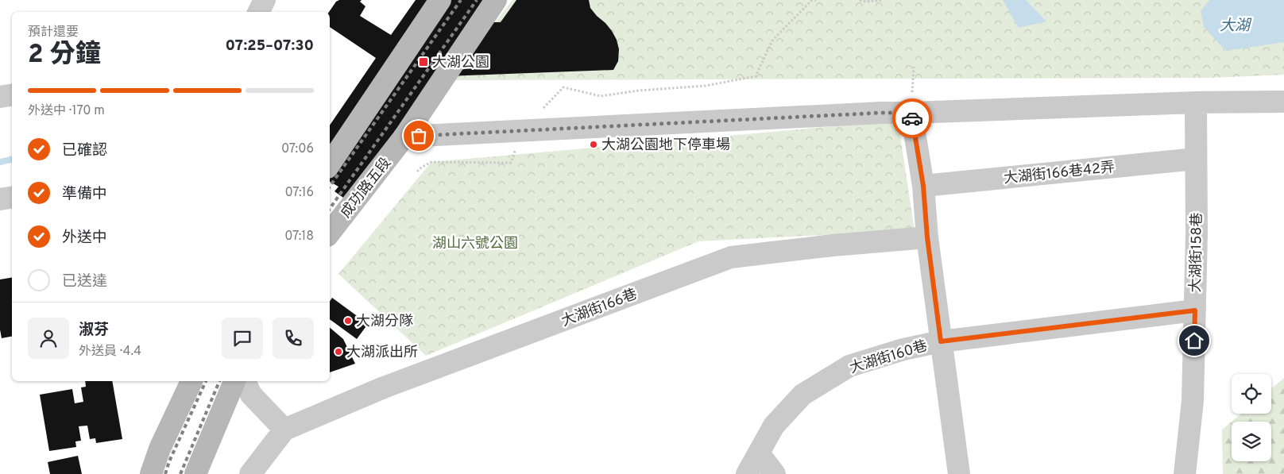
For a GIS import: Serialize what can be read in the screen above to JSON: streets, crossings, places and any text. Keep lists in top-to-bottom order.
{
  "streets": {
    "main road": ["成功路五段"],
    "street": [
      "大湖街166巷42弄",
      "大湖街158巷",
      "大湖街166巷",
      "大湖街160巷"
    ]
  },
  "crossings": [
    ["大湖街166巷42弄", "大湖街158巷"],
    ["大湖街158巷", "大湖街160巷"]
  ],
  "water": ["大湖"],
  "parks": ["湖山六號公園"],
  "places": {
    "transit": ["大湖公園"],
    "other": ["大湖公園地下停車場", "大湖分隊", "大湖派出所"]
  },
  "page": {
    "heading": ["2 分鐘", "預計還要", "07:25–07:30"],
    "panel": ["淑芬", "外送員 · 4.4"],
    "bar": "外送中 · 170 m",
    "list": [
      ["已確認", "07:06"],
      ["準備中", "07:16"],
      ["外送中", "07:18"],
      "已送達"
    ]
  }
}
